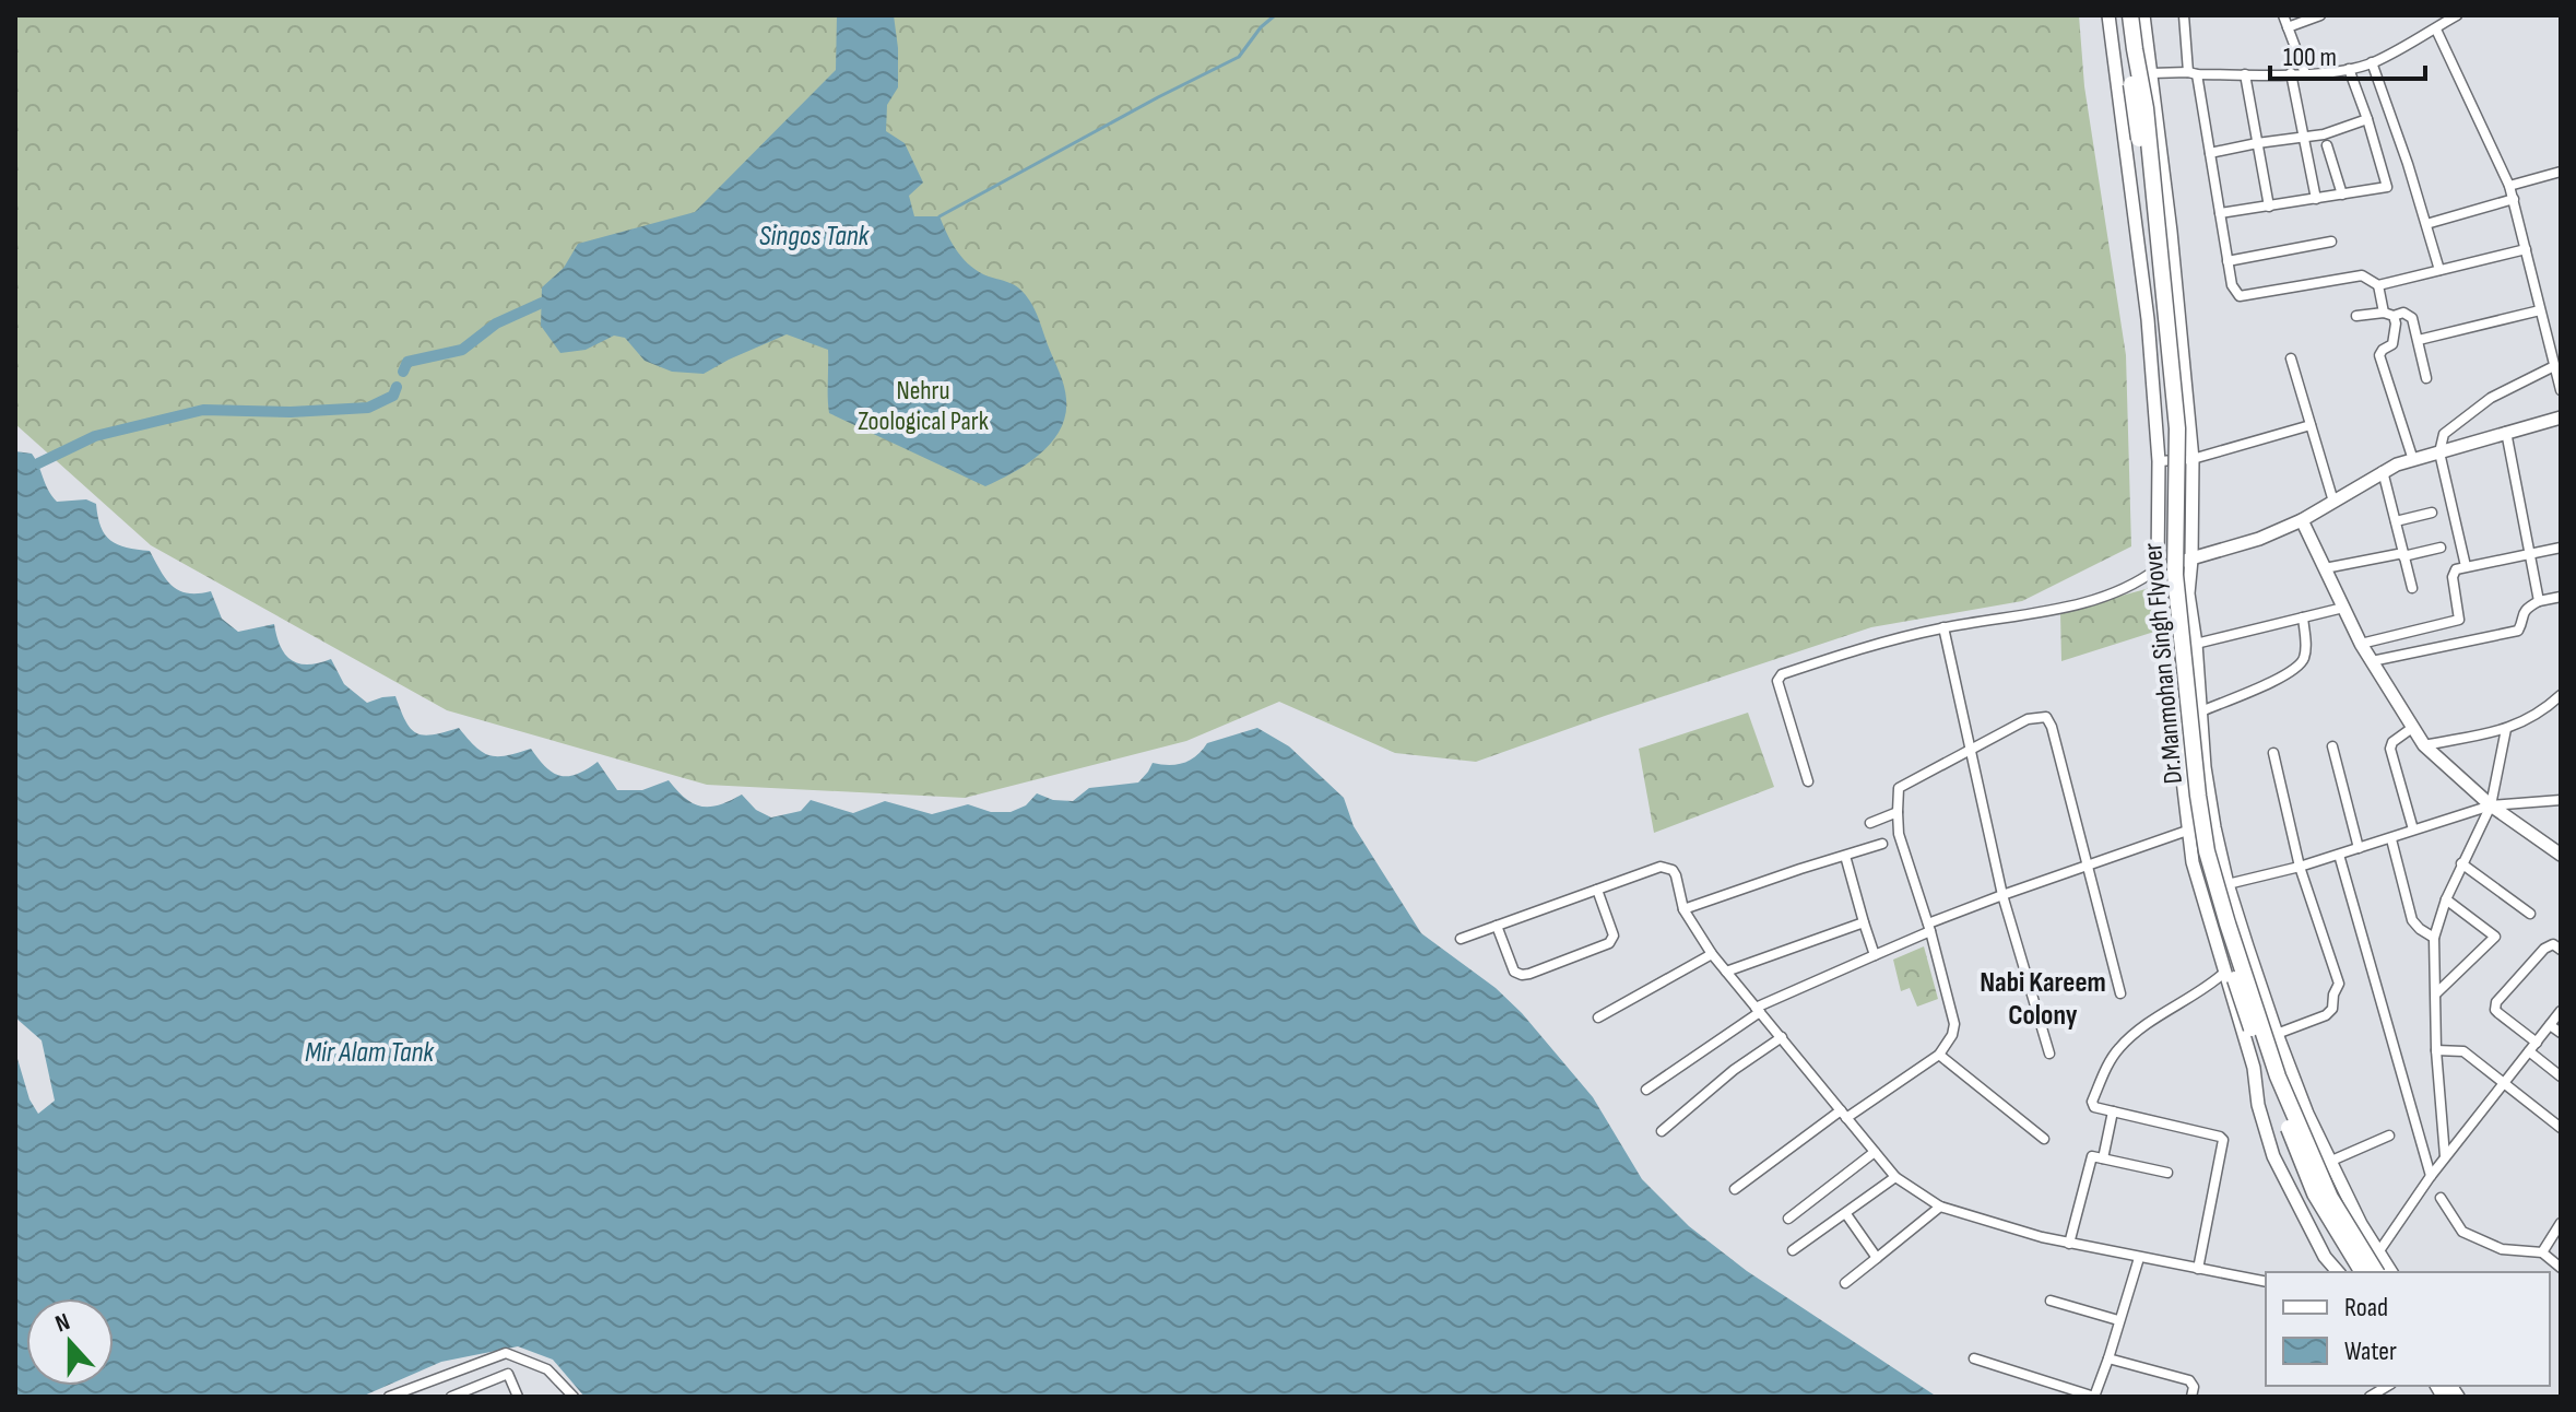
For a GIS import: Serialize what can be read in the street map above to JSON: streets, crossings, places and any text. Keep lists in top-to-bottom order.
{
  "streets": {
    "highway": ["Dr.Manmohan Singh Flyover"]
  },
  "districts": ["Nabi Kareem Colony"],
  "water": ["Singos Tank", "Mir Alam Tank"],
  "parks": ["Nehru Zoological Park"],
  "legend": ["Road", "Water"],
  "scale_bar": "100 m",
  "north": "top"
}
